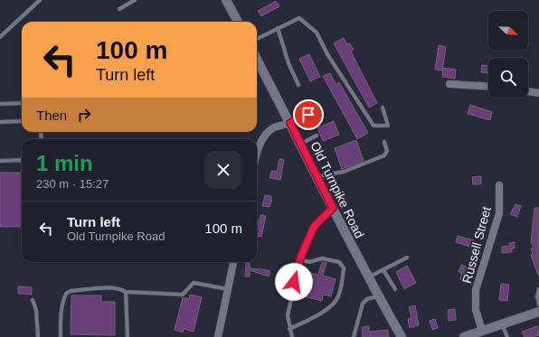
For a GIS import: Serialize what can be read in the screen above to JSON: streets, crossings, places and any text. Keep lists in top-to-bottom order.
{
  "streets": {
    "street": ["Old Turnpike Road", "Russell Street"]
  },
  "north": "bottom right",
  "page": {
    "turn": ["100 m", "Turn left"],
    "then": "Then",
    "heading": ["1 min", "230 m · 15:27"],
    "list": [
      {
        "name": "Turn left",
        "note": "Old Turnpike Road",
        "value": "100 m"
      }
    ]
  }
}
